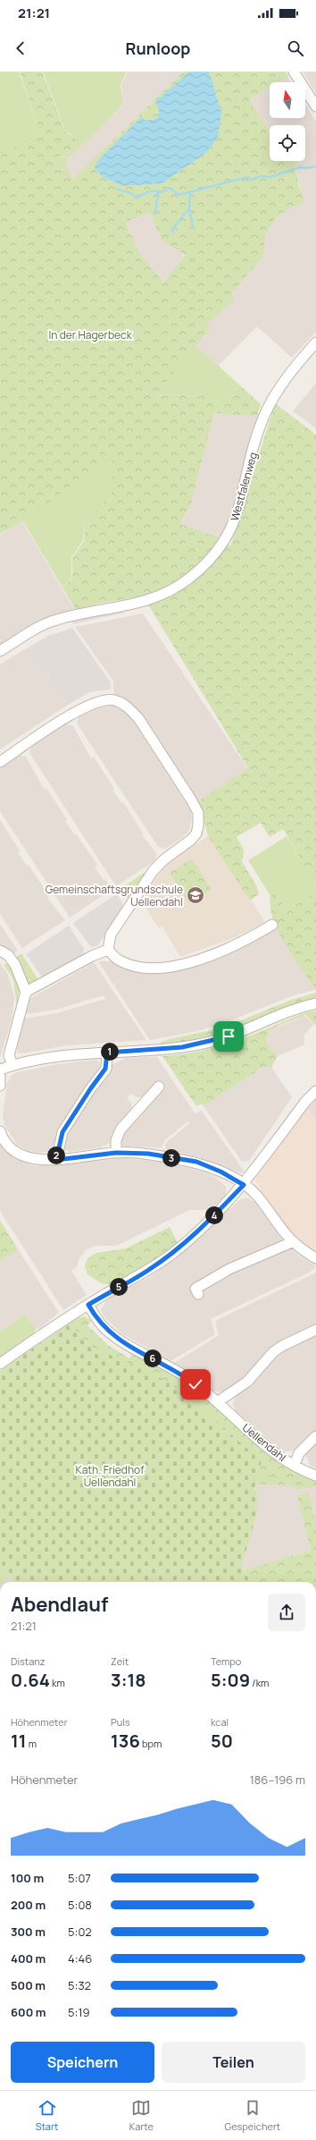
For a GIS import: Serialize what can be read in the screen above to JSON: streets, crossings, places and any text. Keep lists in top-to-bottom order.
{
  "streets": {
    "street": ["Westfalenweg", "Uellendahl"]
  },
  "parks": ["In der Hagerbeck", "Kath. Friedhof Uellendahl"],
  "places": {
    "school or university": ["Gemeinschaftsgrundschule Uellendahl"]
  },
  "north": "top",
  "page": {
    "status": "21:21",
    "header": "Runloop",
    "pins": [
      "1",
      "2",
      "3",
      "4",
      "5",
      "6"
    ],
    "heading": ["Abendlauf", "21:21"],
    "stats": [
      ["Distanz", "0.64 km"],
      ["Zeit", "3:18"],
      ["Tempo", "5:09 /km"],
      ["Höhenmeter", "11 m"],
      ["Puls", "136 bpm"],
      ["kcal", "50"]
    ],
    "chart": ["Höhenmeter", "186–196 m"],
    "list": [
      {
        "name": "100 m",
        "note": "5:07"
      },
      {
        "name": "200 m",
        "note": "5:08"
      },
      {
        "name": "300 m",
        "note": "5:02"
      },
      {
        "name": "400 m",
        "note": "4:46"
      },
      {
        "name": "500 m",
        "note": "5:32"
      },
      {
        "name": "600 m",
        "note": "5:19"
      }
    ],
    "buttons": ["Speichern", "Teilen"],
    "tabs": ["Start", "Karte", "Gespeichert"]
  }
}
